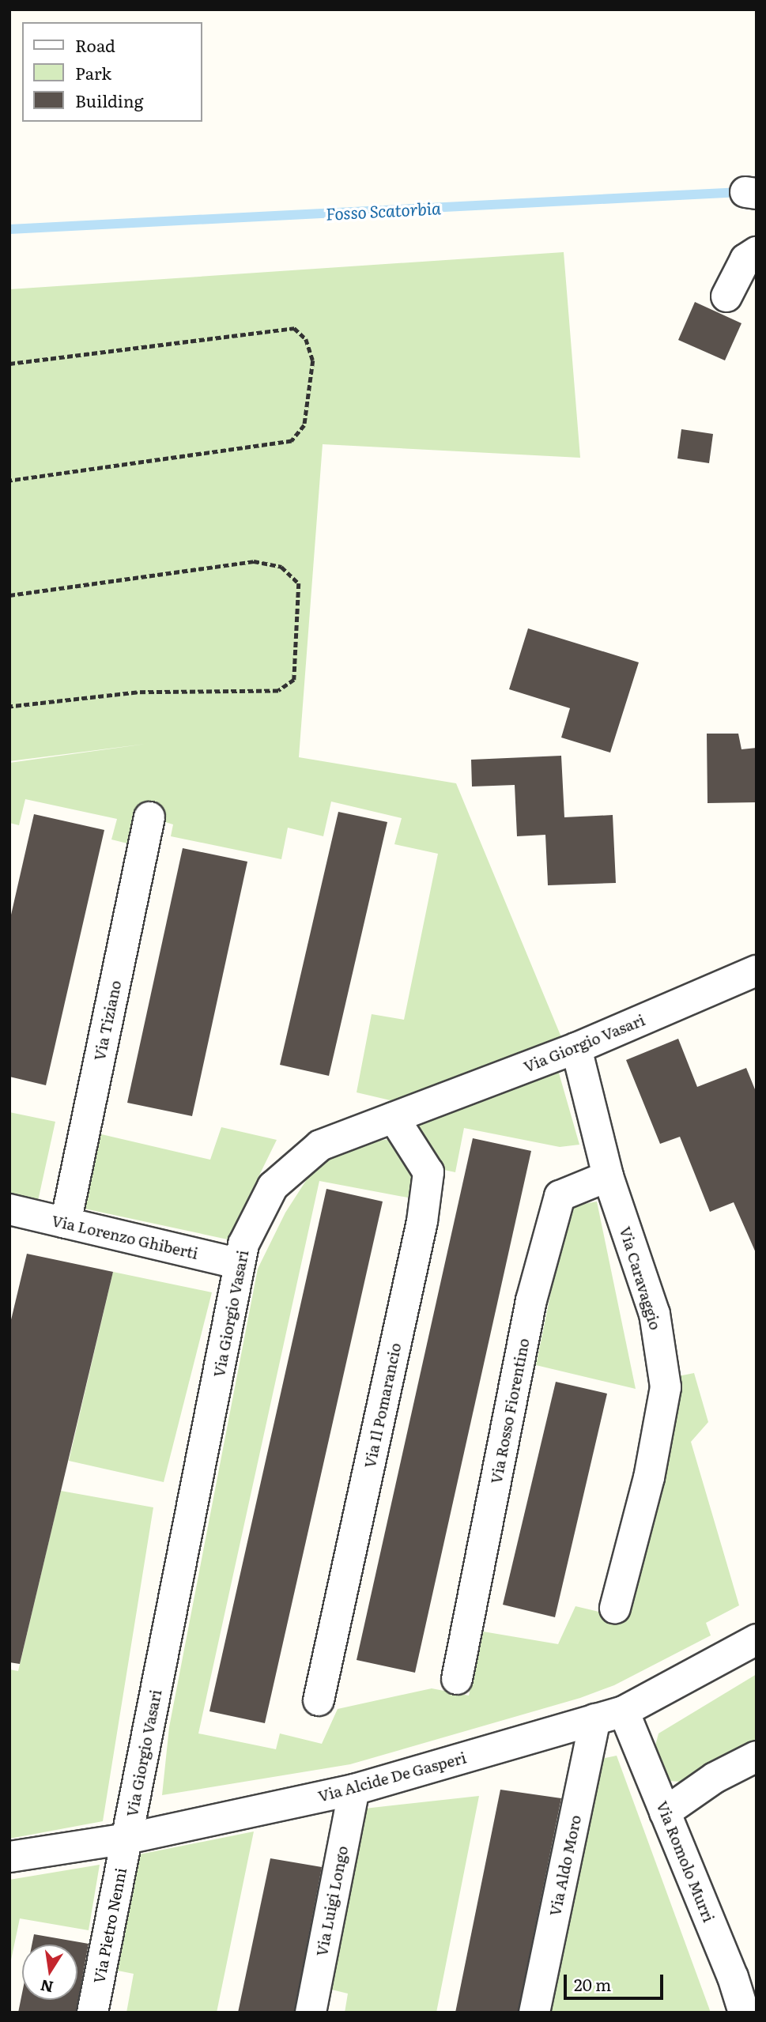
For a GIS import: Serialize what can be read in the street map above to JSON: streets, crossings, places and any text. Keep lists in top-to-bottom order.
{
  "streets": {
    "street": [
      "Via Tiziano",
      "Via Giorgio Vasari",
      "Via Lorenzo Ghiberti",
      "Via Caravaggio",
      "Via Il Pomarancio",
      "Via Rosso Fiorentino",
      "Via Alcide De Gasperi",
      "Via Romolo Murri",
      "Via Aldo Moro",
      "Via Luigi Longo",
      "Via Pietro Nenni"
    ]
  },
  "crossings": [
    ["Via Tiziano", "Via Lorenzo Ghiberti"],
    ["Via Giorgio Vasari", "Via Lorenzo Ghiberti"],
    ["Via Giorgio Vasari", "Via Caravaggio"],
    ["Via Giorgio Vasari", "Via Il Pomarancio"],
    ["Via Giorgio Vasari", "Via Alcide De Gasperi"],
    ["Via Giorgio Vasari", "Via Pietro Nenni"],
    ["Via Caravaggio", "Via Rosso Fiorentino"],
    ["Via Alcide De Gasperi", "Via Romolo Murri"],
    ["Via Alcide De Gasperi", "Via Aldo Moro"],
    ["Via Alcide De Gasperi", "Via Luigi Longo"],
    ["Via Alcide De Gasperi", "Via Pietro Nenni"],
    ["Via Romolo Murri", "Via Aldo Moro"]
  ],
  "water": ["Fosso Scatorbia"],
  "legend": ["Road", "Park", "Building"],
  "scale_bar": "20 m",
  "north": "bottom"
}
